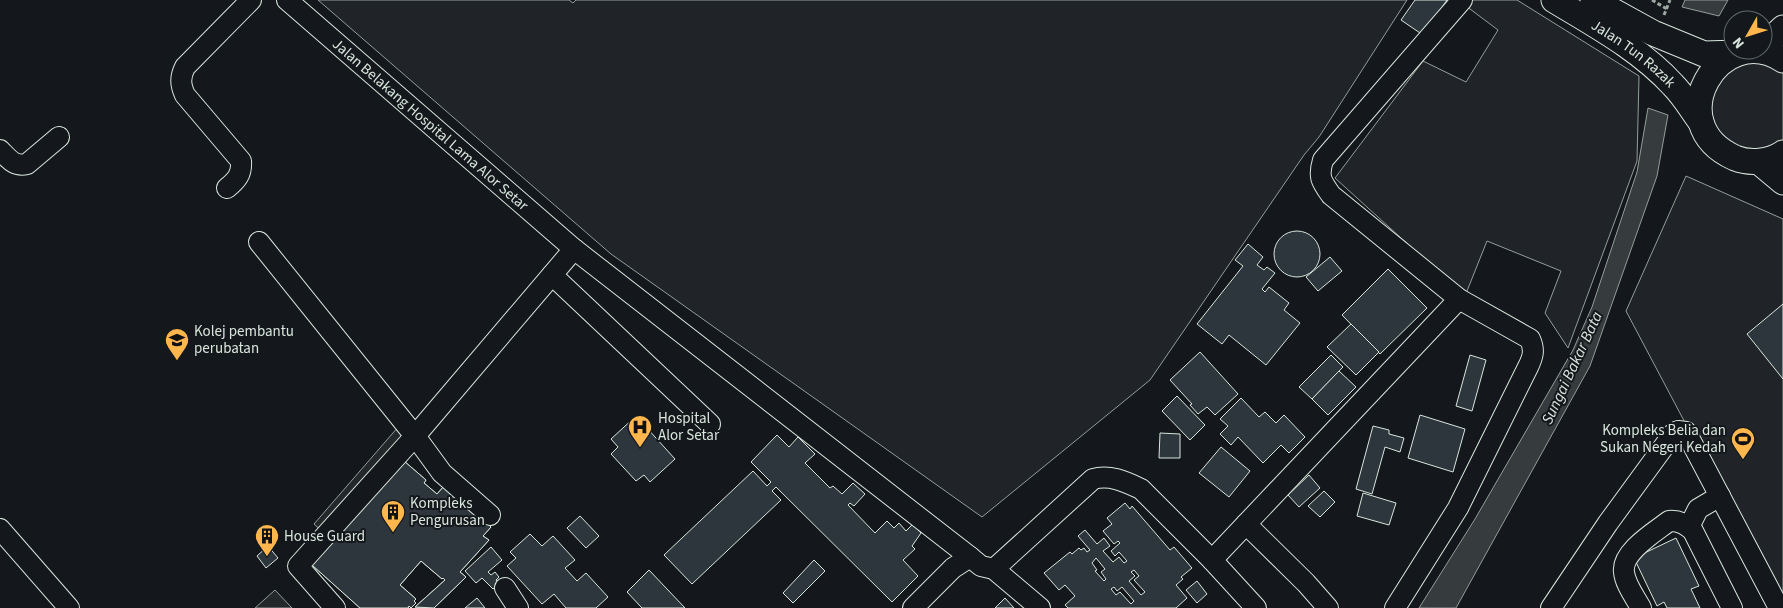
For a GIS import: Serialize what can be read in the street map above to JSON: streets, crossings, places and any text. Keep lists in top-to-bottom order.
{
  "streets": {
    "main road": ["Jalan Tun Razak"],
    "street": ["Jalan Belakang Hospital Lama Alor Setar"]
  },
  "water": ["Sungai Bakar Bata"],
  "places": {
    "school or university": ["Kolej pembantu perubatan"],
    "hospital": ["Hospital Alor Setar"],
    "sports": ["Kompleks Belia dan Sukan Negeri Kedah"],
    "building": ["Kompleks Pengurusan", "House Guard"]
  },
  "north": "bottom left"
}
